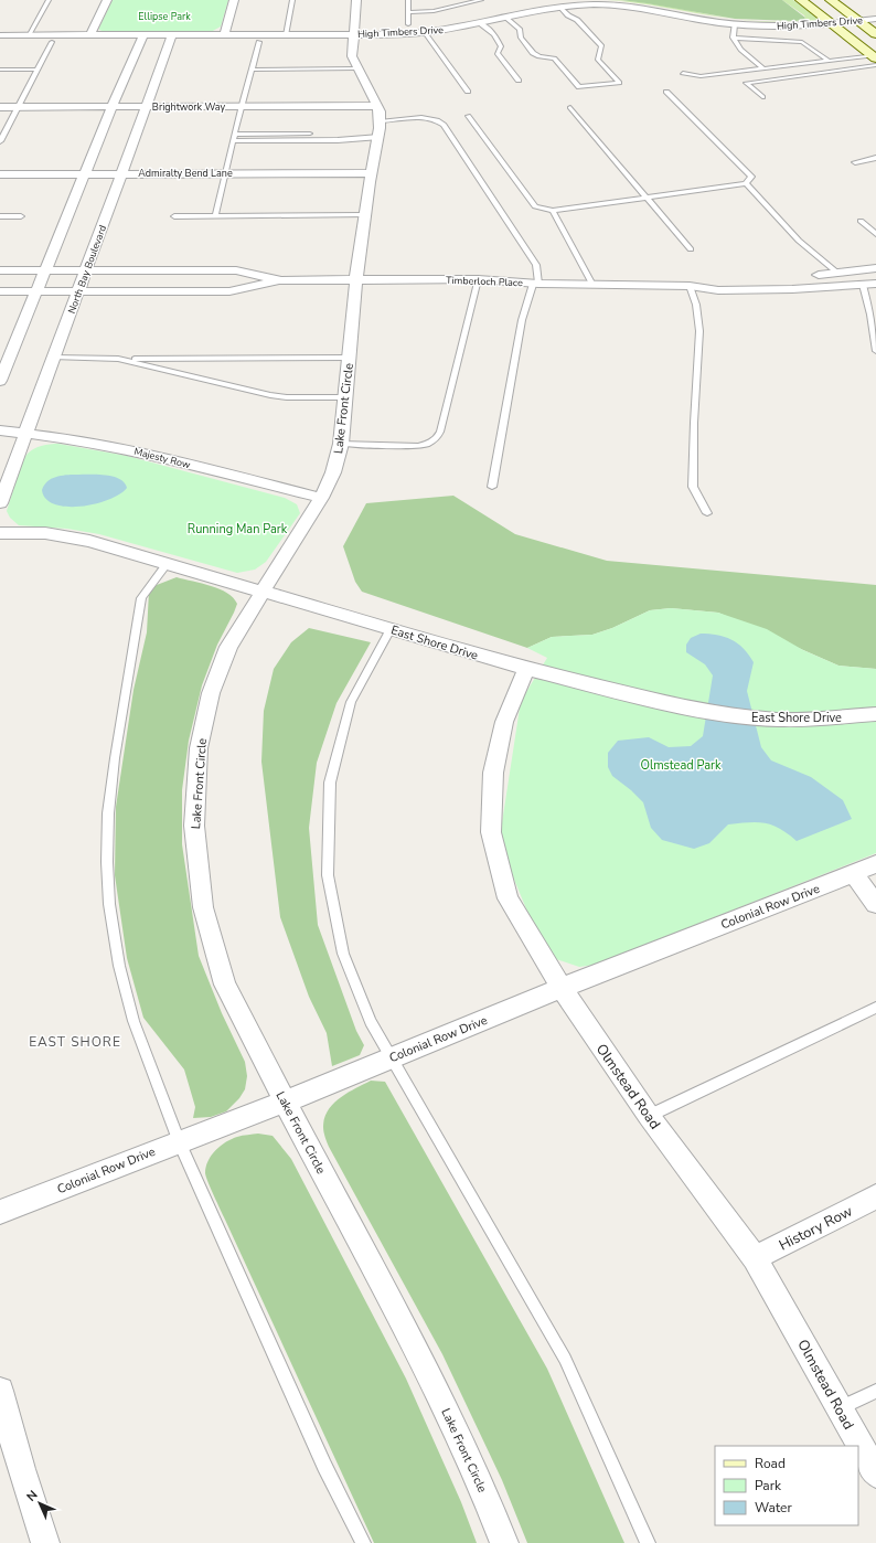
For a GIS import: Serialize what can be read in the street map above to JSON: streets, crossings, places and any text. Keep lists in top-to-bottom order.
{
  "streets": {
    "street": [
      "High Timbers Drive",
      "Brightwork Way",
      "Admiralty Bend Lane",
      "North Bay Boulevard",
      "Timberloch Place",
      "Lake Front Circle",
      "Majesty Row",
      "East Shore Drive",
      "Colonial Row Drive",
      "Olmstead Road",
      "History Row"
    ]
  },
  "crossings": [
    ["High Timbers Drive", "North Bay Boulevard"],
    ["High Timbers Drive", "Lake Front Circle"],
    ["Brightwork Way", "North Bay Boulevard"],
    ["Brightwork Way", "Lake Front Circle"],
    ["Admiralty Bend Lane", "North Bay Boulevard"],
    ["Admiralty Bend Lane", "Lake Front Circle"],
    ["North Bay Boulevard", "Timberloch Place"],
    ["North Bay Boulevard", "Majesty Row"],
    ["Timberloch Place", "Lake Front Circle"],
    ["Lake Front Circle", "Majesty Row"],
    ["Lake Front Circle", "East Shore Drive"],
    ["Lake Front Circle", "Colonial Row Drive"],
    ["East Shore Drive", "Olmstead Road"],
    ["Colonial Row Drive", "Olmstead Road"],
    ["Olmstead Road", "History Row"]
  ],
  "districts": ["EAST SHORE"],
  "parks": ["Ellipse Park", "Running Man Park", "Olmstead Park"],
  "legend": ["Road", "Park", "Water"],
  "north": "top left"
}
